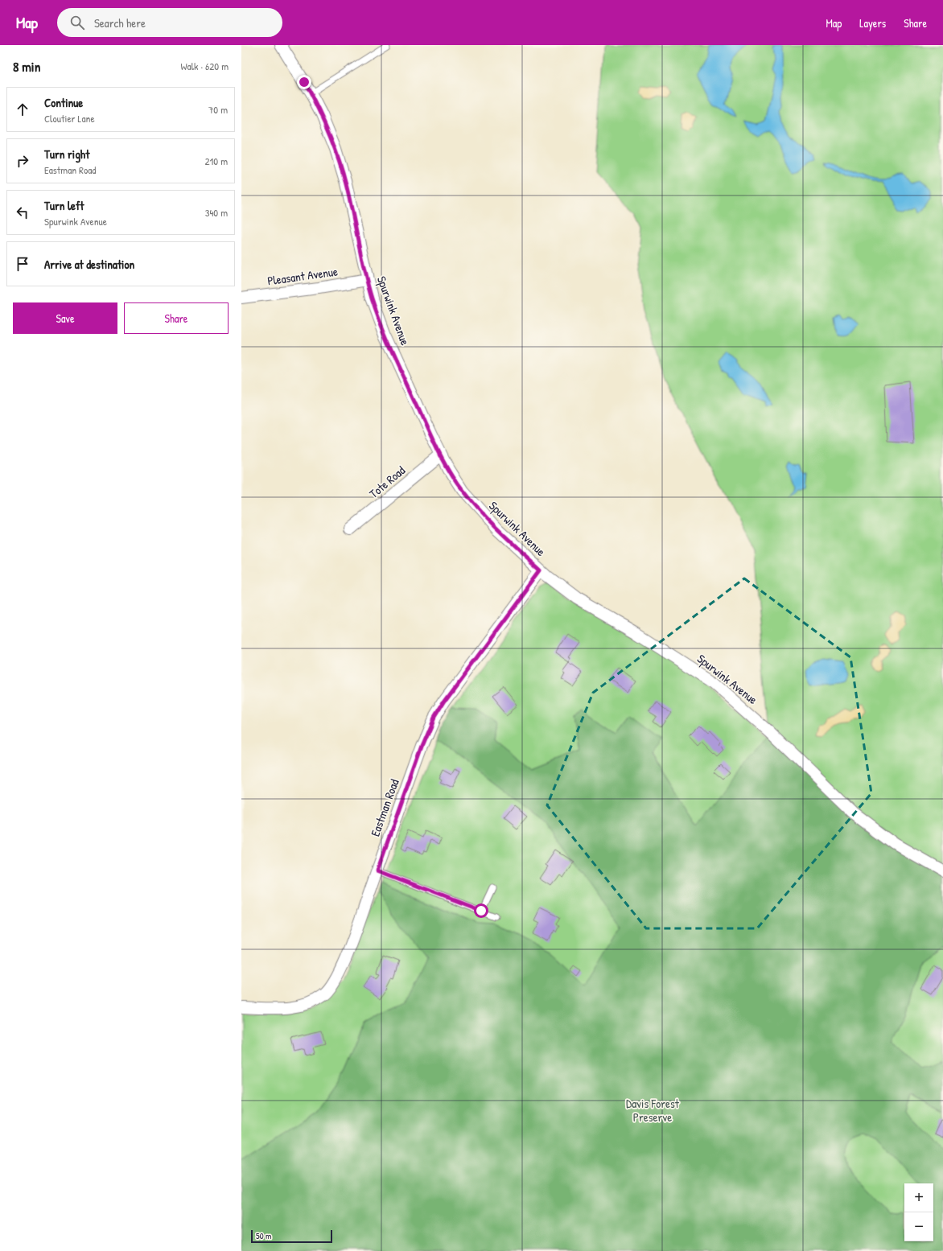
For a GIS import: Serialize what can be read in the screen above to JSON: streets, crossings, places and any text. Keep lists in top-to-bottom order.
{
  "streets": {
    "street": [
      "Pleasant Avenue",
      "Spurwink Avenue",
      "Tote Road",
      "Eastman Road"
    ]
  },
  "crossings": [
    ["Pleasant Avenue", "Spurwink Avenue"],
    ["Spurwink Avenue", "Tote Road"],
    ["Spurwink Avenue", "Eastman Road"]
  ],
  "parks": ["Davis Forest Preserve"],
  "scale_bar": "50 m",
  "page": {
    "header": "Map",
    "search": "Search here",
    "nav": ["Map", "Layers", "Share"],
    "heading": ["8 min", "Walk · 620 m"],
    "list": [
      ["Continue", "Cloutier Lane", "70 m"],
      ["Turn right", "Eastman Road", "210 m"],
      ["Turn left", "Spurwink Avenue", "340 m"],
      "Arrive at destination"
    ],
    "buttons": ["Save", "Share"],
    "map_buttons": ["+", "−"],
    "scale": "50 m"
  }
}
